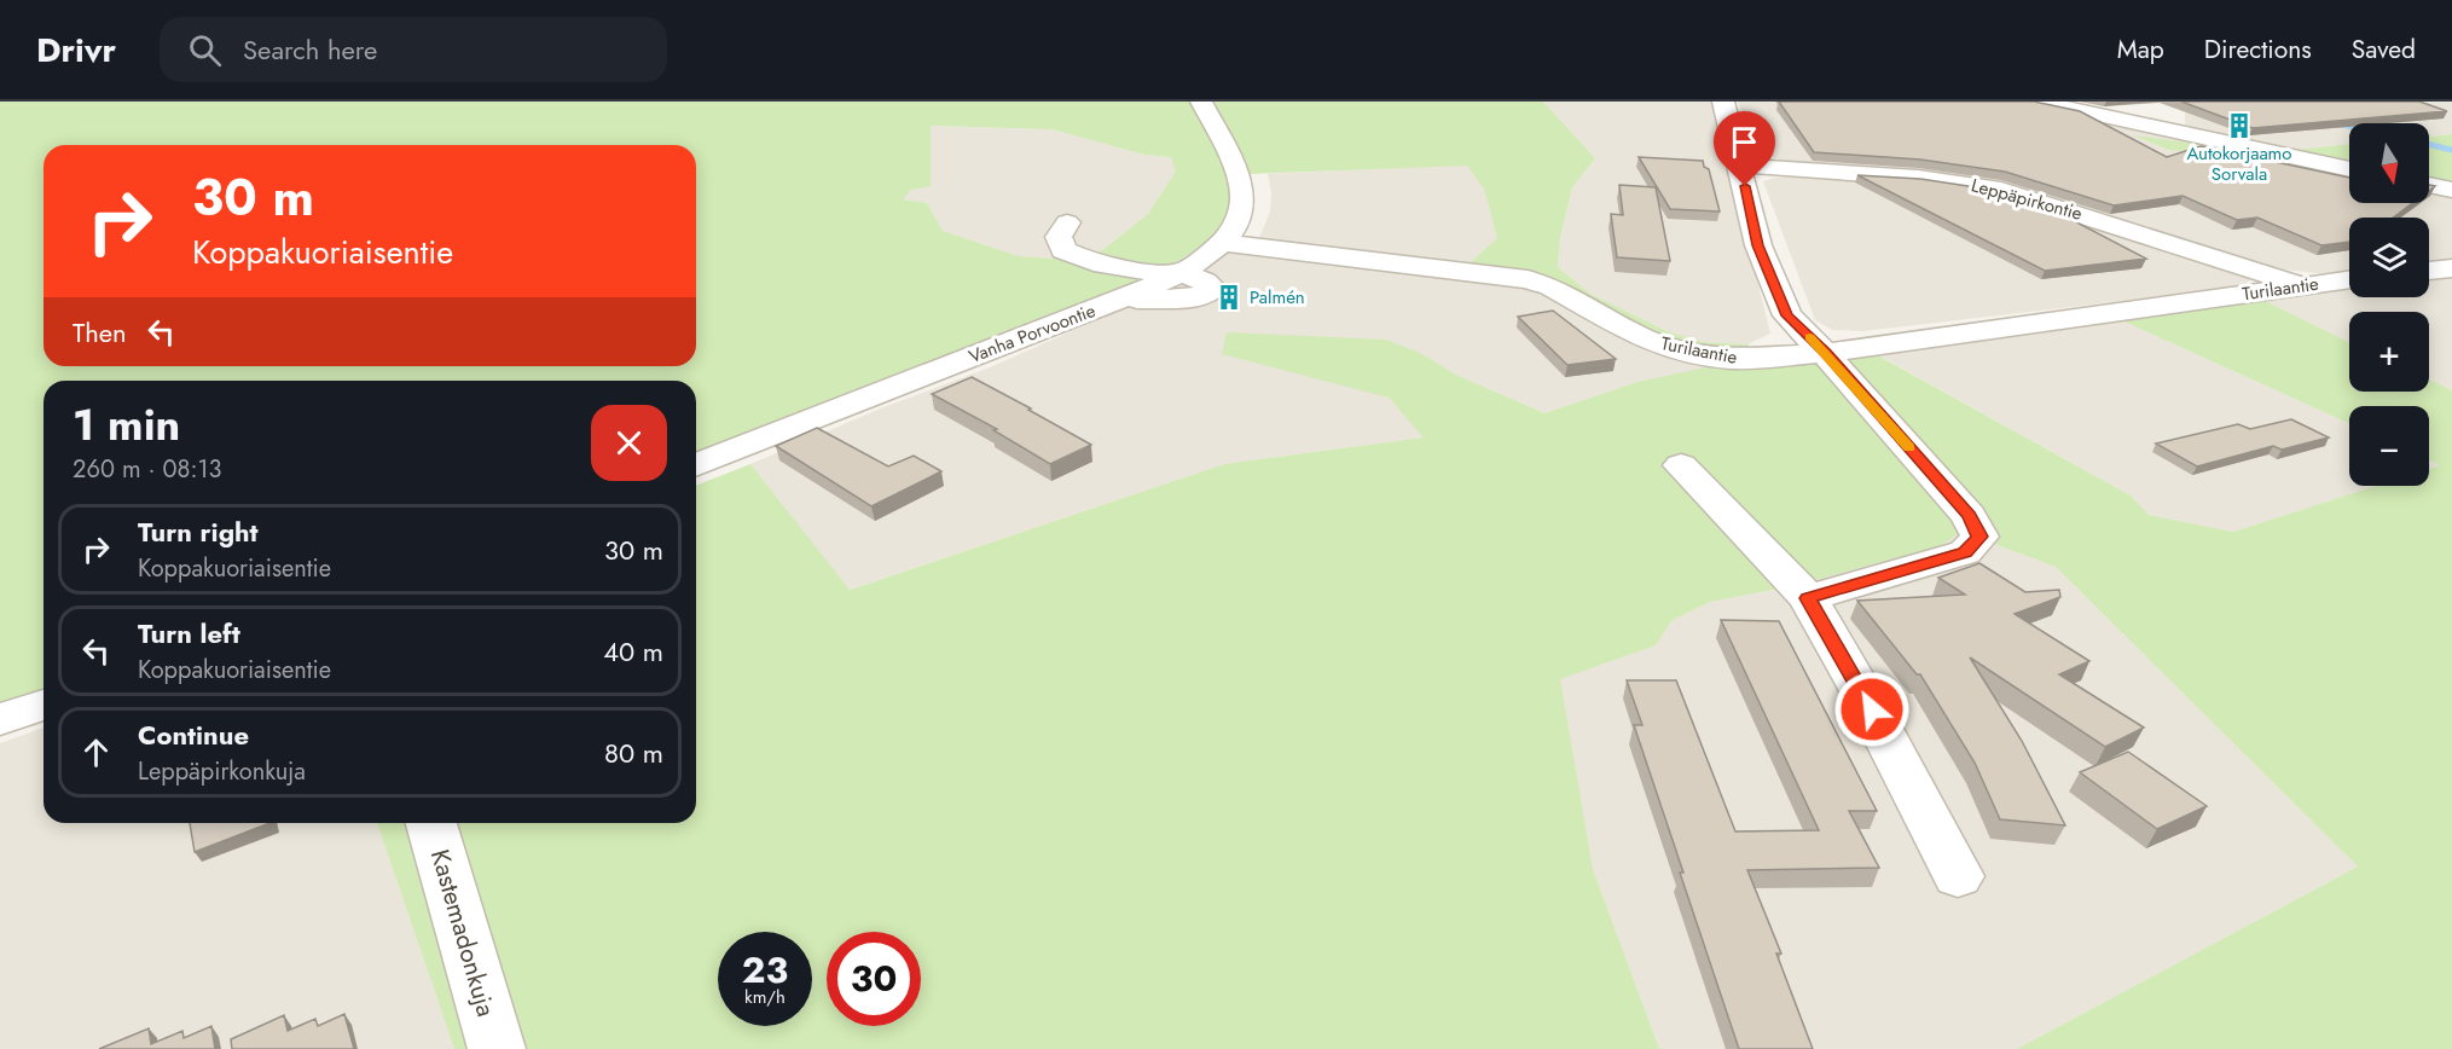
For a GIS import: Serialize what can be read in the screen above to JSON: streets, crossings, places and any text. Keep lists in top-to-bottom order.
{
  "streets": {
    "street": [
      "Leppäpirkontie",
      "Turilaantie",
      "Vanha Porvoontie",
      "Kastemadonkuja"
    ]
  },
  "crossings": [
    ["Leppäpirkontie", "Turilaantie"],
    ["Turilaantie", "Vanha Porvoontie"]
  ],
  "places": {
    "building": ["Autokorjaamo Sorvala", "Palmén"]
  },
  "north": "bottom",
  "page": {
    "header": "Drivr",
    "search": "Search here",
    "nav": ["Map", "Directions", "Saved"],
    "map_buttons": ["+", "−"],
    "turn": ["30 m", "Koppakuoriaisentie"],
    "then": "Then",
    "heading": ["1 min", "260 m · 08:13"],
    "list": [
      {
        "name": "Turn right",
        "note": "Koppakuoriaisentie",
        "value": "30 m"
      },
      {
        "name": "Turn left",
        "note": "Koppakuoriaisentie",
        "value": "40 m"
      },
      {
        "name": "Continue",
        "note": "Leppäpirkonkuja",
        "value": "80 m"
      }
    ],
    "speed": "23 km/h",
    "limit": "30"
  }
}
